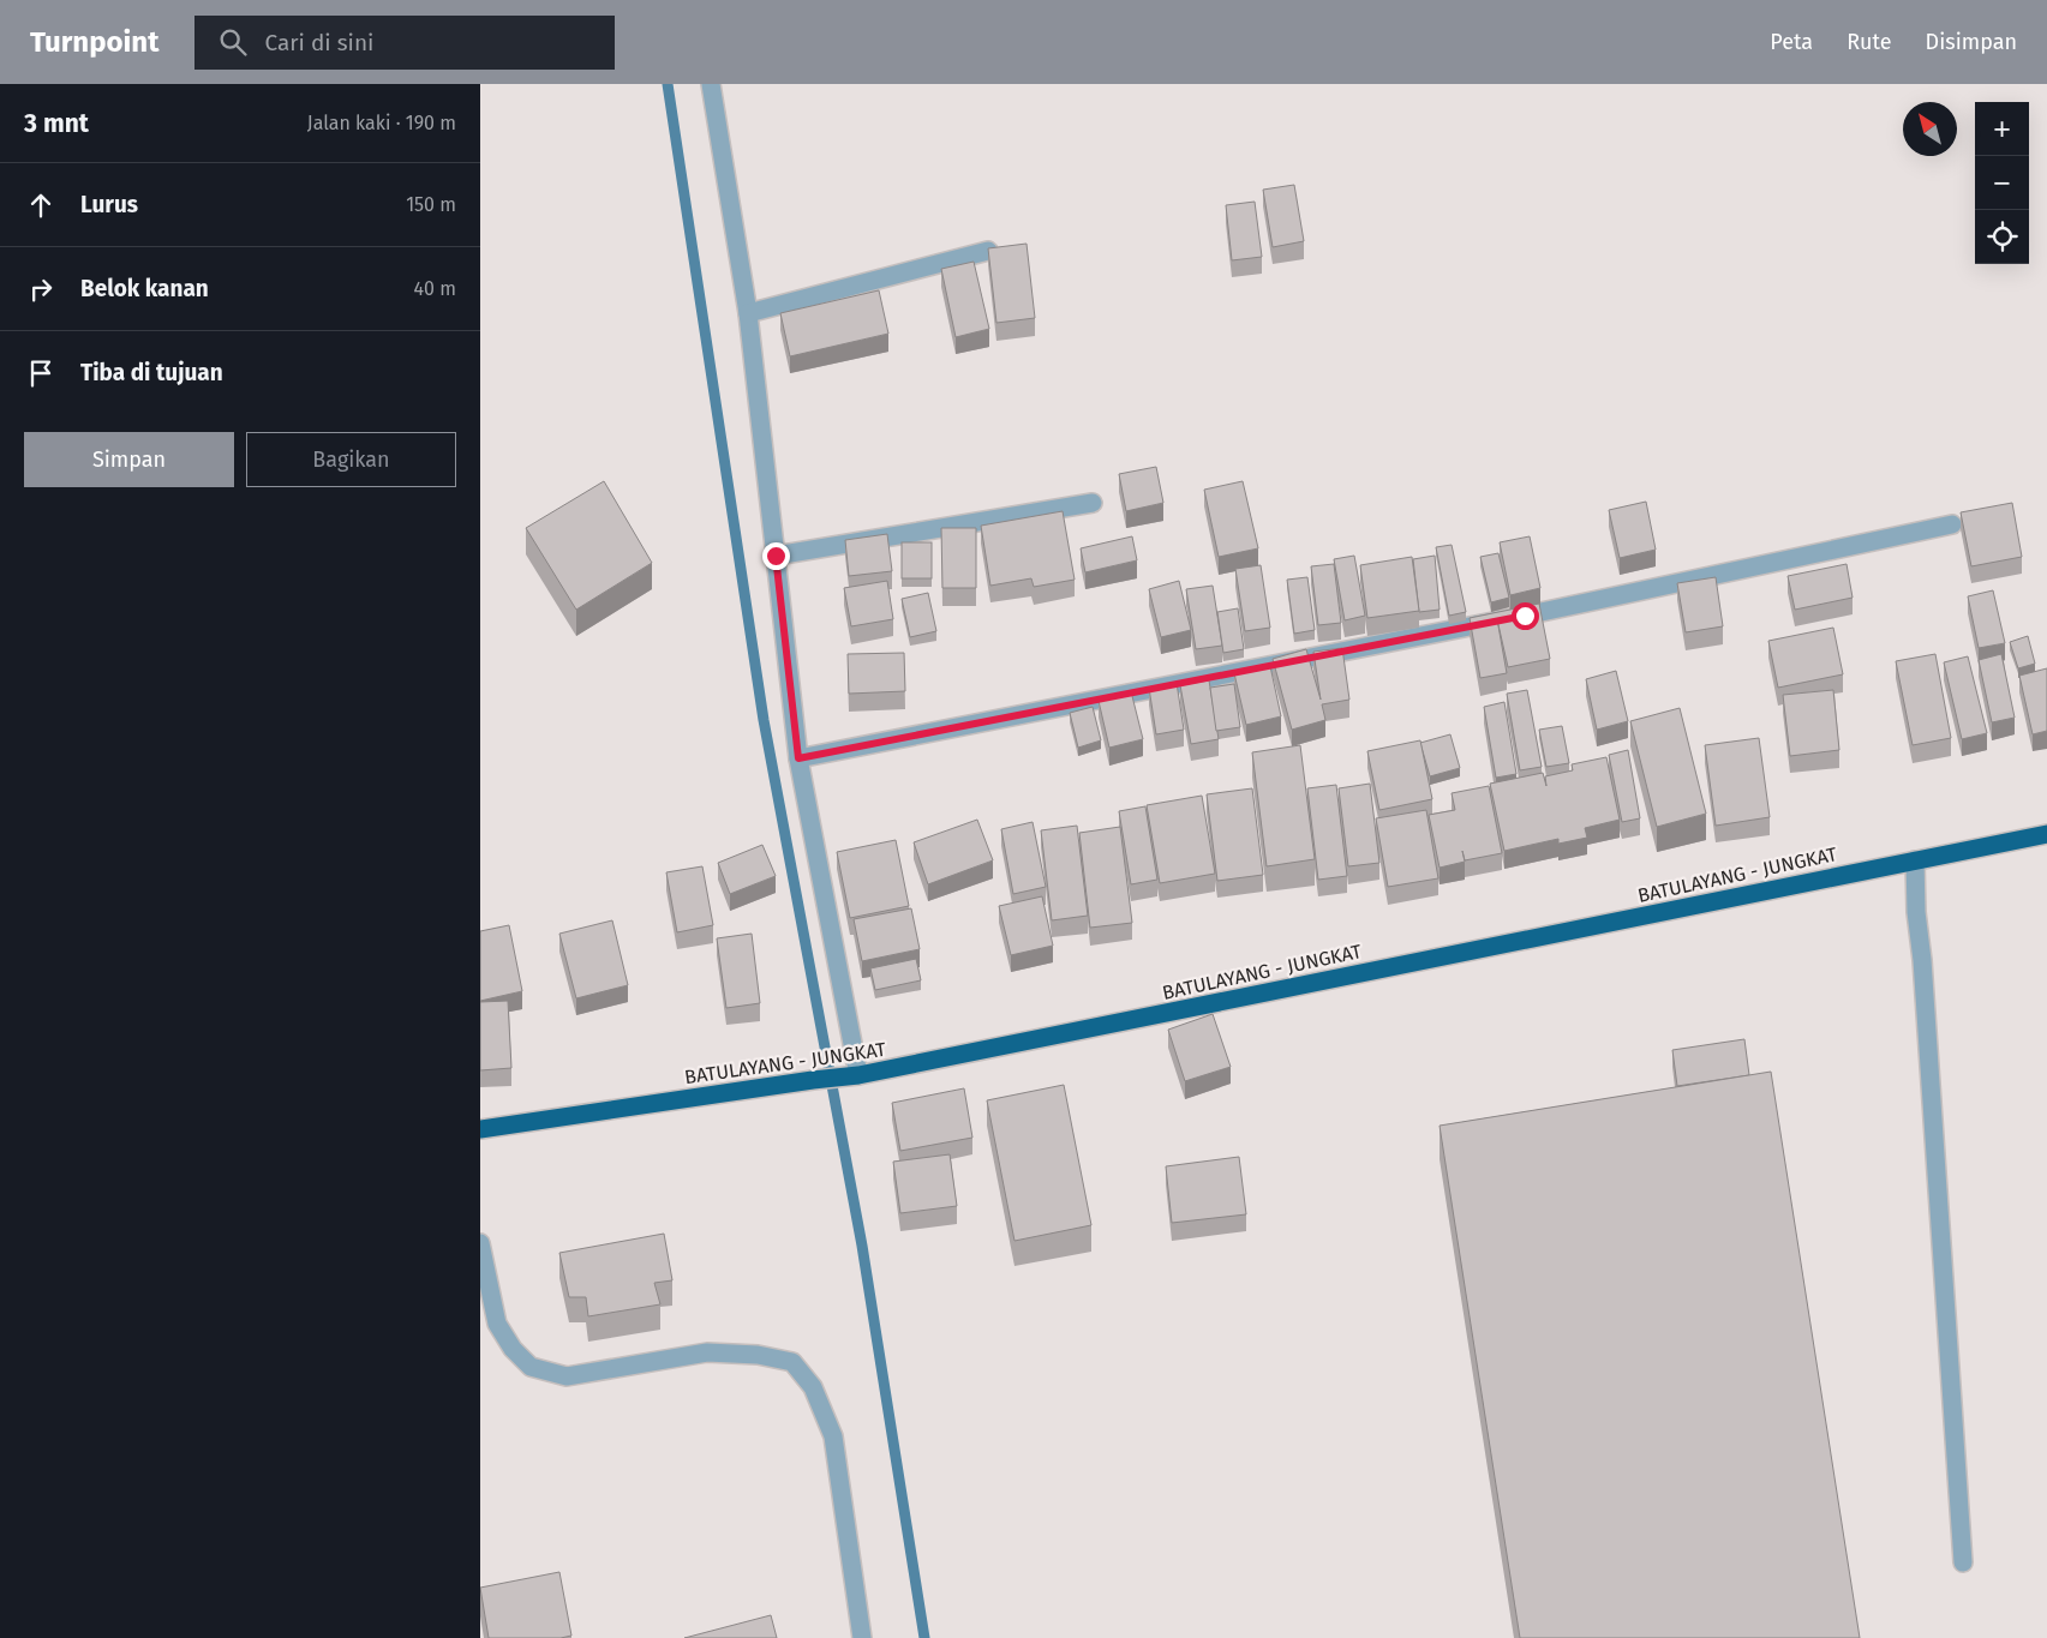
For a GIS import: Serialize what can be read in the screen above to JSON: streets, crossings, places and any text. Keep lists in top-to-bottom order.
{
  "streets": {
    "highway": ["BATULAYANG - JUNGKAT"]
  },
  "north": "top left",
  "page": {
    "header": "Turnpoint",
    "search": "Cari di sini",
    "nav": ["Peta", "Rute", "Disimpan"],
    "heading": ["3 mnt", "Jalan kaki · 190 m"],
    "map_buttons": ["+", "−"],
    "list": [
      ["Lurus", "150 m"],
      ["Belok kanan", "40 m"],
      "Tiba di tujuan"
    ],
    "buttons": ["Simpan", "Bagikan"]
  }
}
